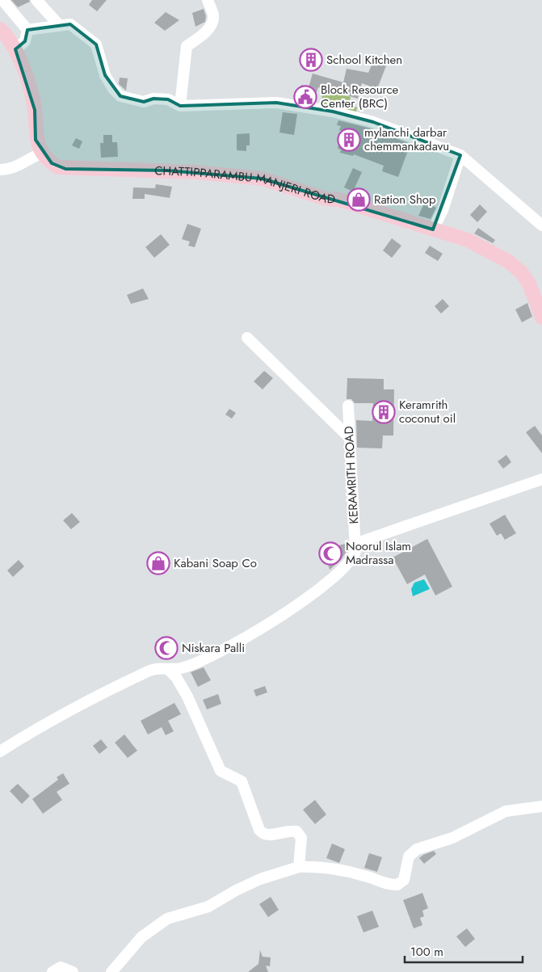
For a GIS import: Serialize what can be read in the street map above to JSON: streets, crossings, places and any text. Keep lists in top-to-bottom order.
{
  "streets": {
    "main road": ["CHATTIPPARAMBU MANJERI ROAD"],
    "street": ["KERAMRITH ROAD"]
  },
  "places": {
    "building": ["School Kitchen", "mylanchi darbar chemmankadavu", "Keramrith coconut oil"],
    "public building": ["Block Resource Center (BRC)"],
    "shop": ["Ration Shop", "Kabani Soap Co"],
    "mosque": ["Noorul Islam Madrassa", "Niskara Palli"]
  },
  "scale_bar": "100 m"
}
